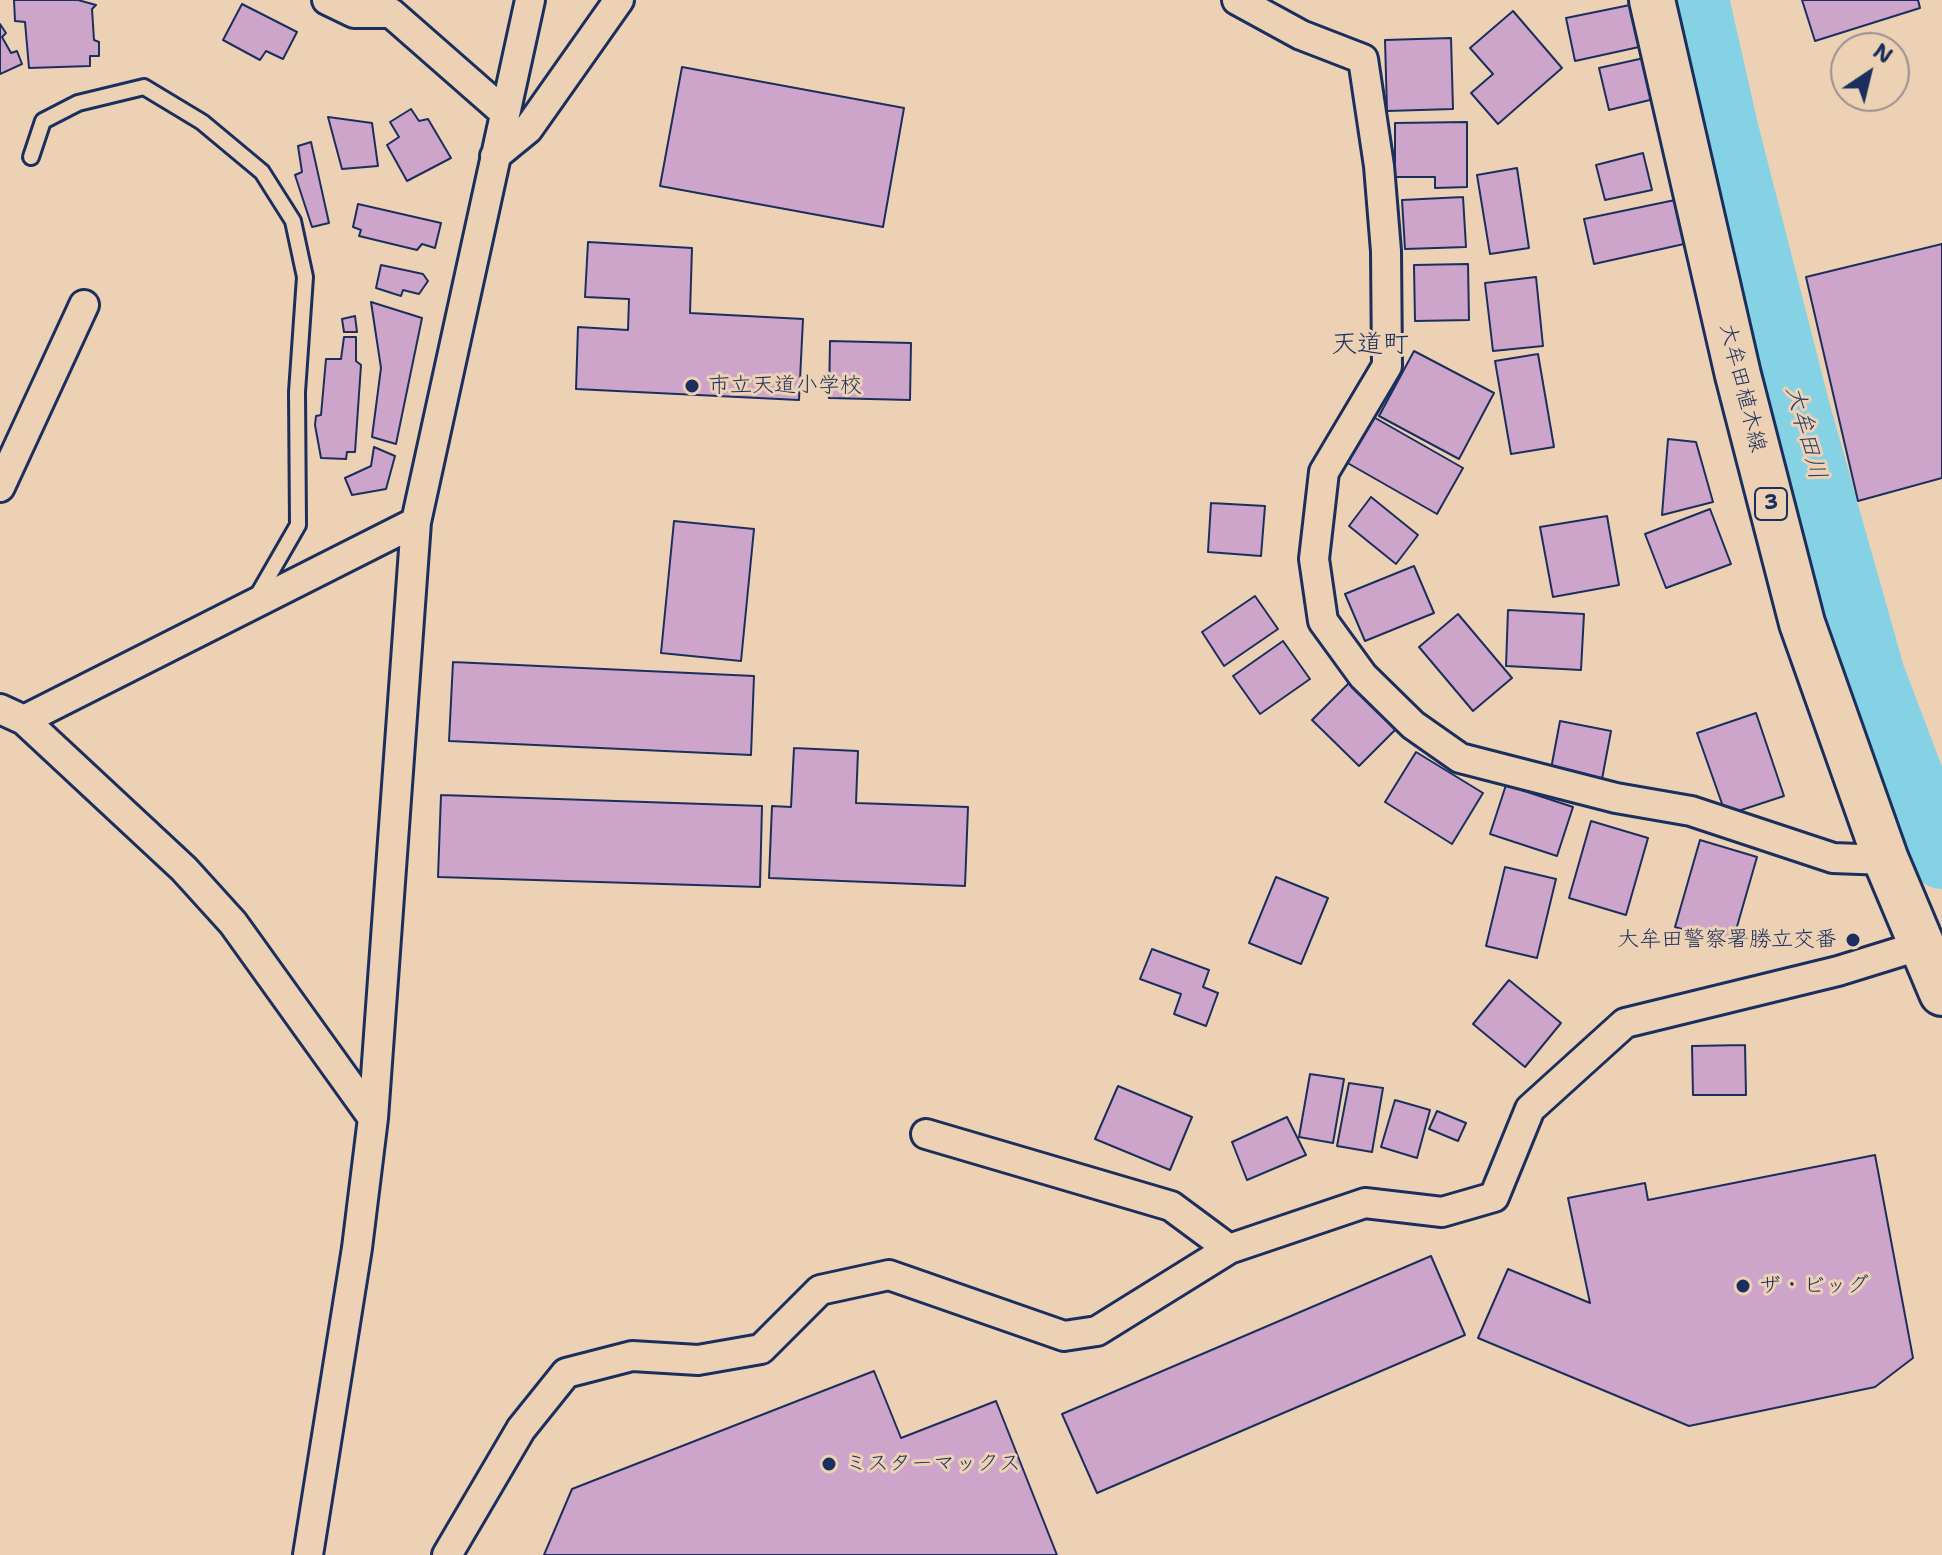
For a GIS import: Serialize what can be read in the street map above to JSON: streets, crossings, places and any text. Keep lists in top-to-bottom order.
{
  "streets": {
    "main road": ["大牟田植木線", "3"]
  },
  "districts": ["天道町"],
  "water": ["大牟田川"],
  "places": [
    "市立天道小学校",
    "大牟田警察署勝立交番",
    "ザ・ビッグ",
    "ミスターマックス"
  ],
  "north": "top right"
}
